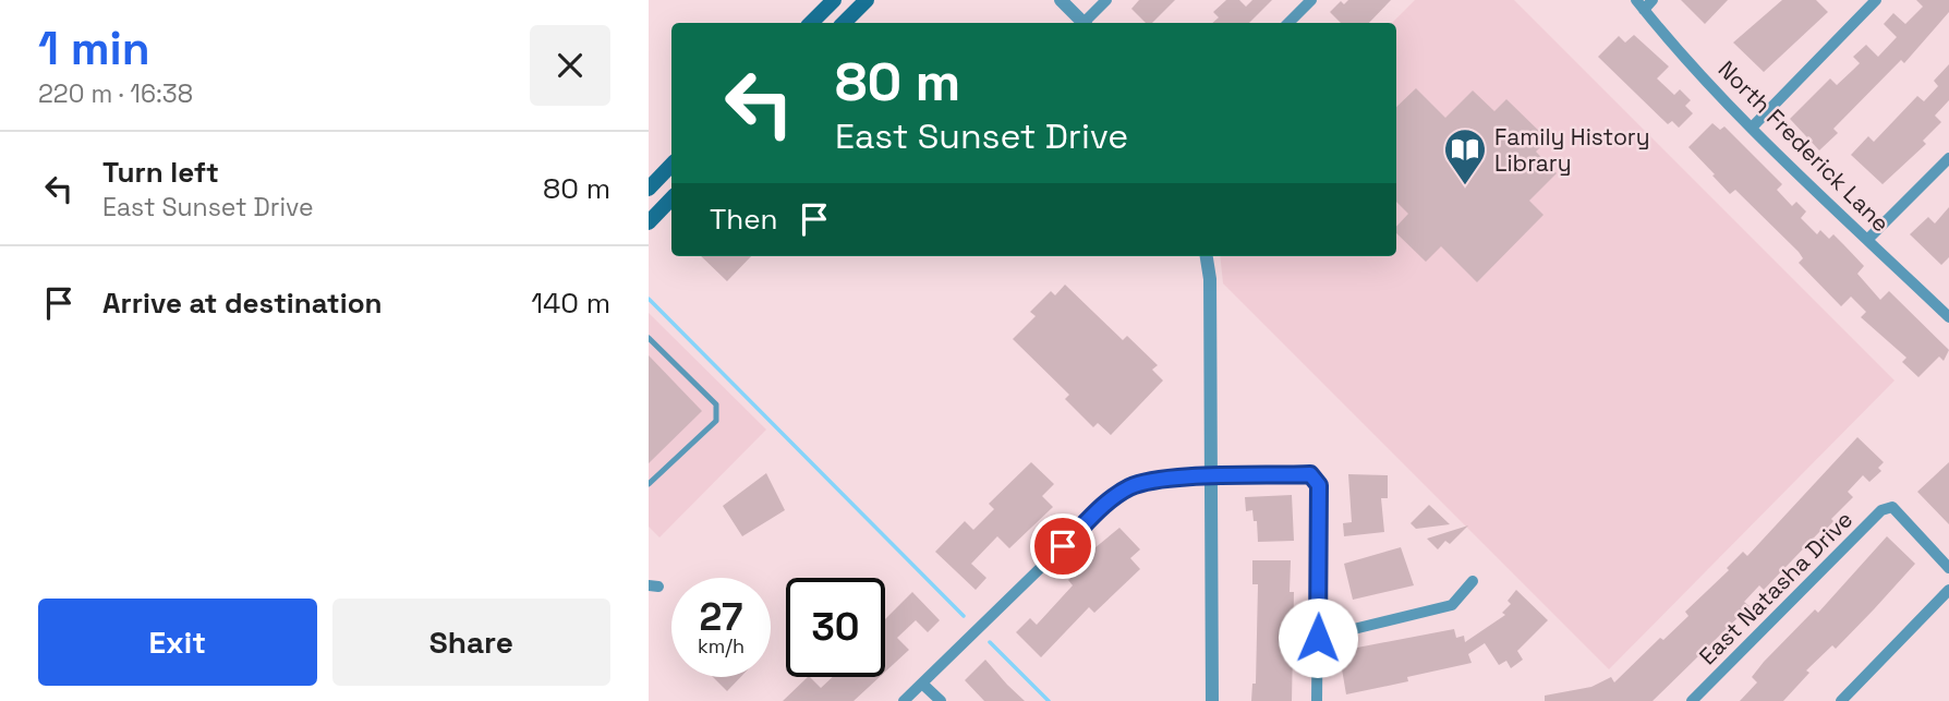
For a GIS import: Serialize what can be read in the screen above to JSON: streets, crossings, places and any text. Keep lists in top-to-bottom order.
{
  "streets": {
    "street": ["North Frederick Lane", "East Natasha Drive"]
  },
  "places": {
    "library": ["Family History Library"]
  },
  "page": {
    "heading": ["1 min", "220 m · 16:38"],
    "turn": ["80 m", "East Sunset Drive"],
    "list": [
      {
        "name": "Turn left",
        "note": "East Sunset Drive",
        "value": "80 m"
      },
      {
        "name": "Arrive at destination",
        "value": "140 m"
      }
    ],
    "then": "Then",
    "speed": "27 km/h",
    "limit": "30",
    "buttons": ["Exit", "Share"]
  }
}
